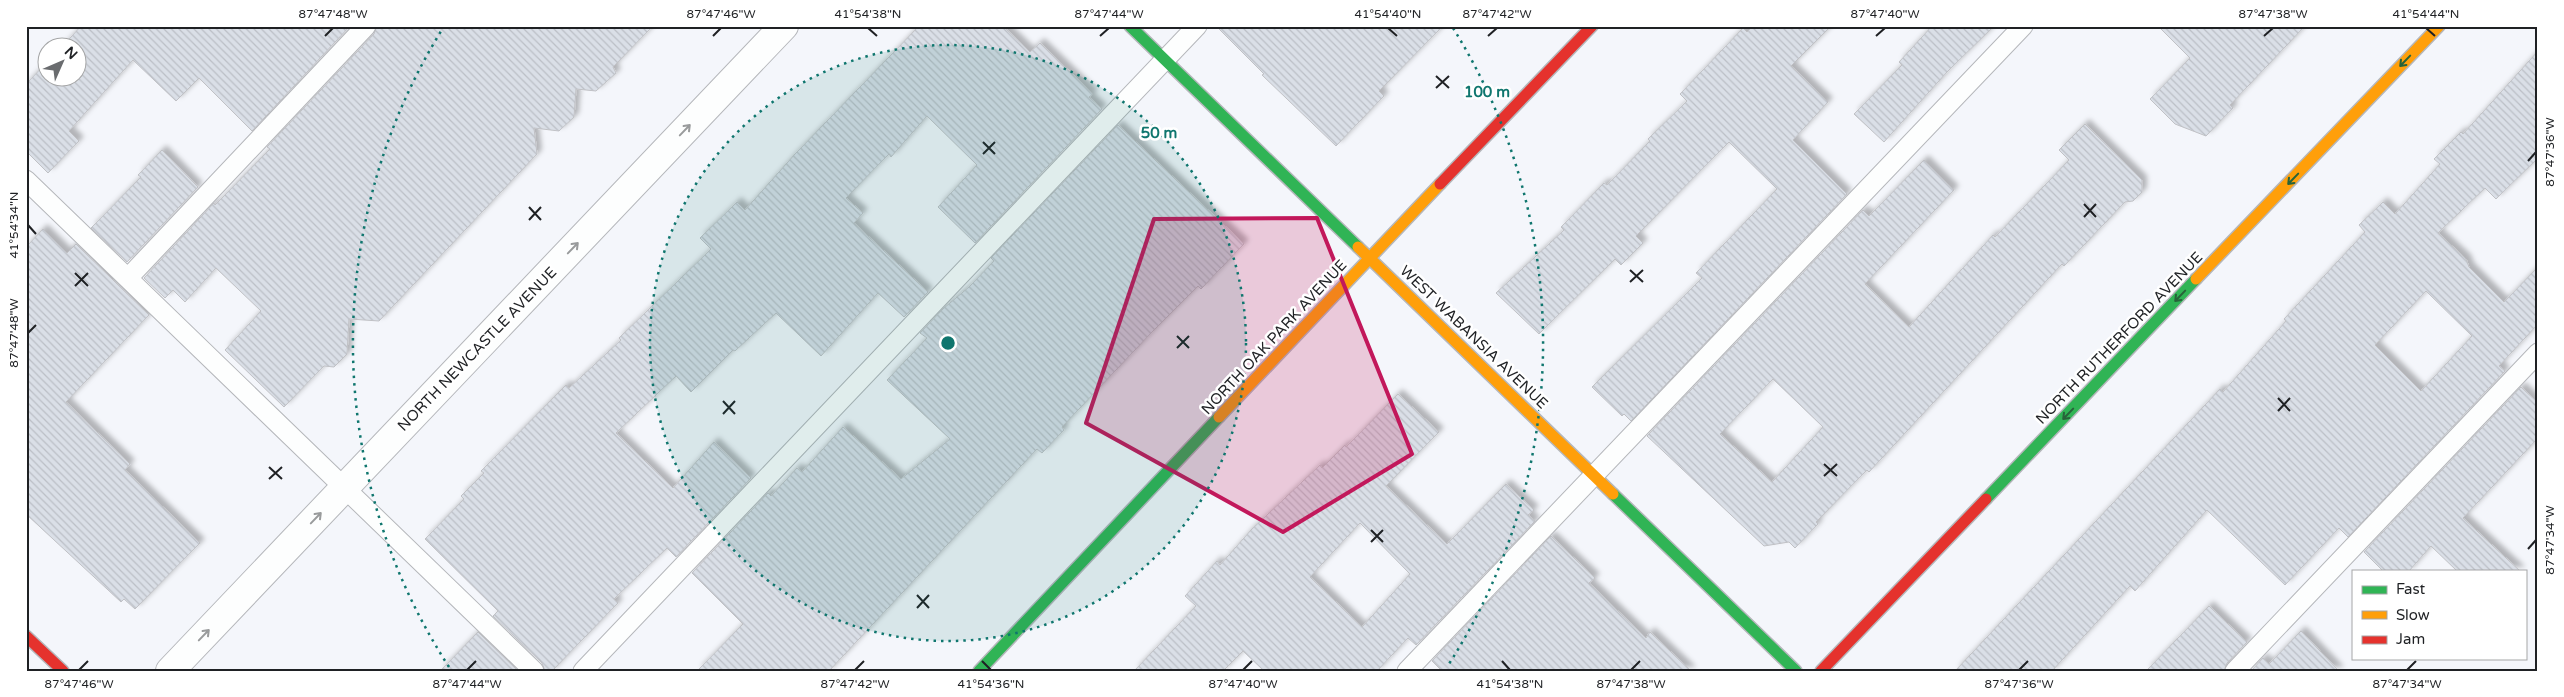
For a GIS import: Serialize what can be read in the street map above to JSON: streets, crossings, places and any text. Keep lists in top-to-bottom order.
{
  "streets": {
    "street": [
      "NORTH OAK PARK AVENUE",
      "WEST WABANSIA AVENUE",
      "NORTH RUTHERFORD AVENUE",
      "NORTH NEWCASTLE AVENUE"
    ]
  },
  "crossings": [
    ["NORTH OAK PARK AVENUE", "WEST WABANSIA AVENUE"]
  ],
  "one_way": ["NORTH RUTHERFORD AVENUE", "NORTH NEWCASTLE AVENUE"],
  "legend": ["Fast", "Slow", "Jam"],
  "north": "top right",
  "coordinates": [
    "87°47'48\"W",
    "87°47'46\"W",
    "41°54'38\"N",
    "87°47'44\"W",
    "41°54'40\"N",
    "87°47'42\"W",
    "87°47'40\"W",
    "87°47'38\"W",
    "41°54'44\"N",
    "87°47'36\"W",
    "41°54'34\"N",
    "87°47'34\"W",
    "41°54'36\"N"
  ],
  "rings": ["100 m", "50 m"]
}
